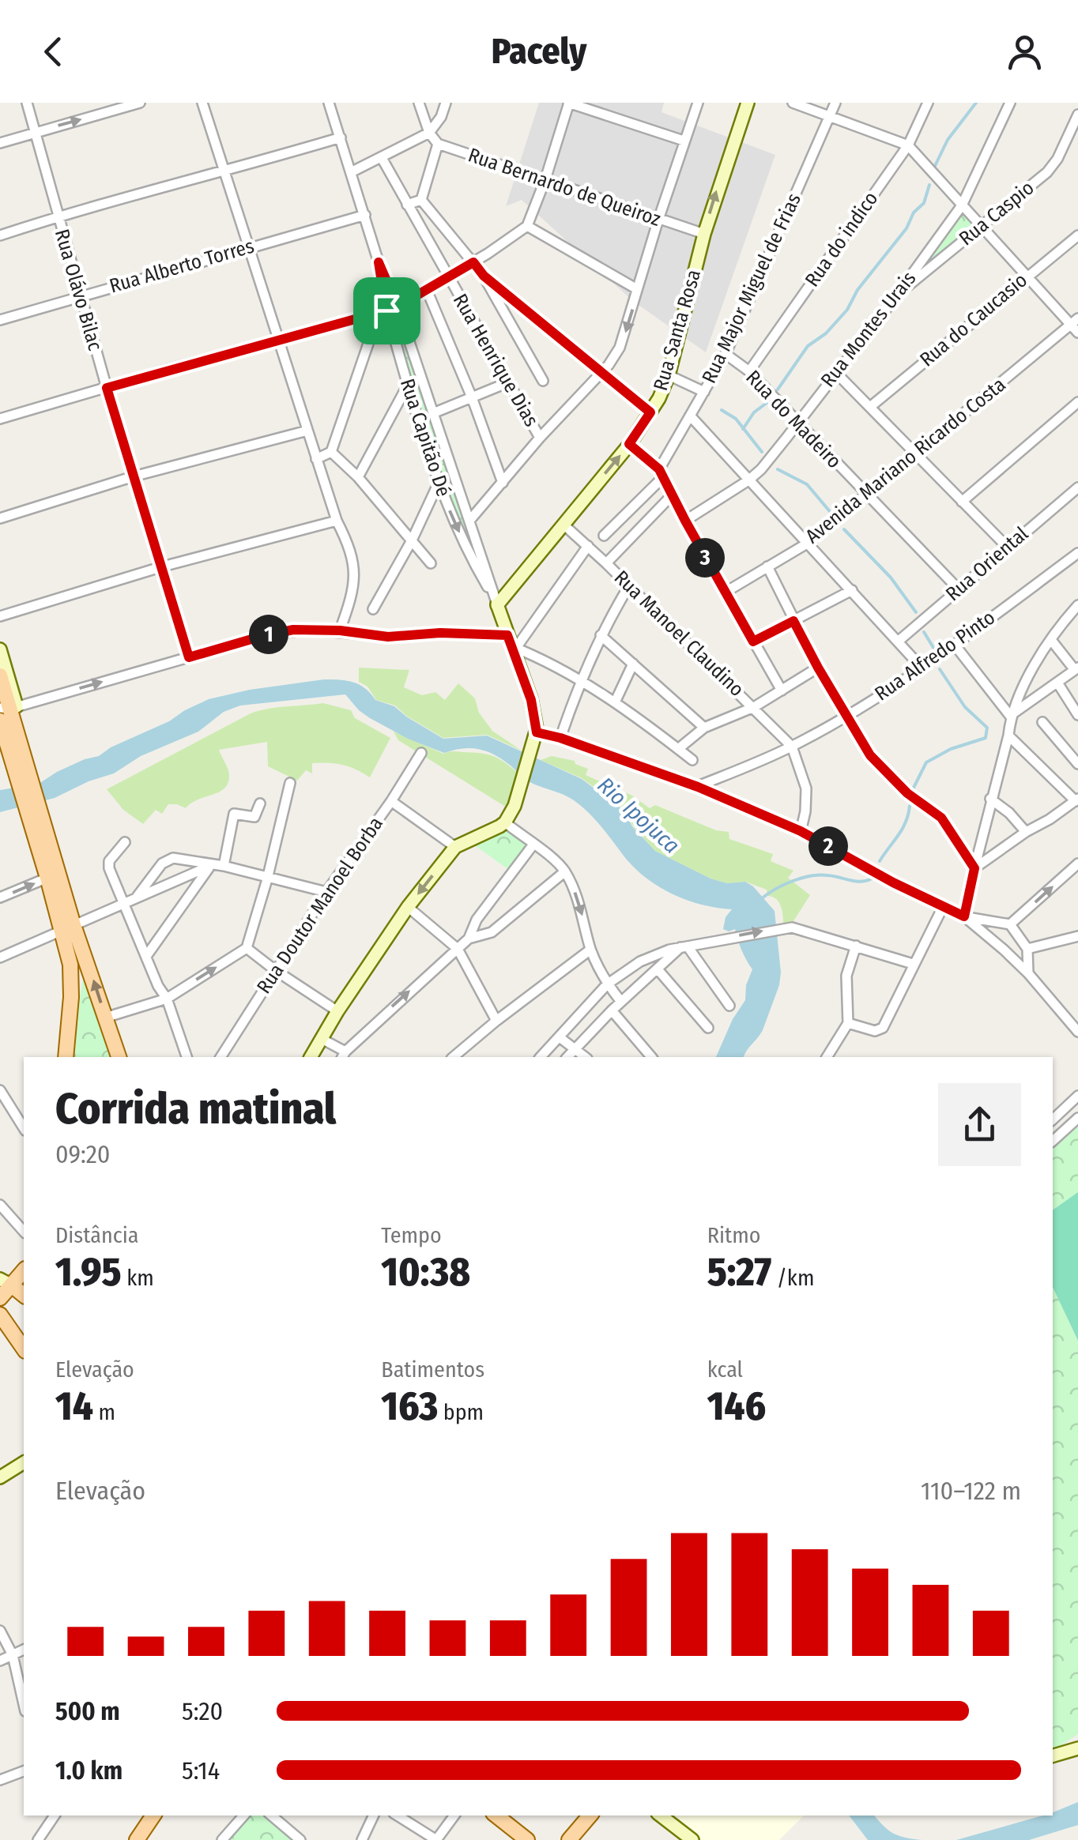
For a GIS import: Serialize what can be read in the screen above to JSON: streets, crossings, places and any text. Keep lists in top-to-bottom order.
{
  "streets": {
    "street": [
      "Rua Bernardo de Queiroz",
      "Rua Caspio",
      "Rua do indico",
      "Rua Alberto Torres",
      "Rua Major Miguel de Frias",
      "Rua Olávo Bilac",
      "Rua do Caucasio",
      "Rua Montes Urais",
      "Rua Santa Rosa",
      "Rua Henrique Dias",
      "Rua do Madeiro",
      "Rua Capitão Dé",
      "Avenida Mariano Ricardo Costa",
      "Rua Oriental",
      "Rua Manoel Claudino",
      "Rua Alfredo Pinto",
      "Rua Doutor Manoel Borba"
    ]
  },
  "crossings": [
    ["Rua Bernardo de Queiroz", "Rua Santa Rosa"],
    ["Rua Caspio", "Rua Montes Urais"],
    ["Rua do indico", "Rua do Madeiro"],
    ["Rua Alberto Torres", "Rua Olávo Bilac"],
    ["Rua Alberto Torres", "Rua Capitão Dé"],
    ["Rua Major Miguel de Frias", "Rua do Madeiro"],
    ["Rua Montes Urais", "Rua do Madeiro"],
    ["Rua Santa Rosa", "Rua Capitão Dé"],
    ["Rua Santa Rosa", "Rua Manoel Claudino"],
    ["Rua do Madeiro", "Avenida Mariano Ricardo Costa"],
    ["Rua do Madeiro", "Rua Oriental"],
    ["Rua Manoel Claudino", "Rua Alfredo Pinto"]
  ],
  "water": ["Rio Ipojuca"],
  "page": {
    "header": "Pacely",
    "pins": ["3", "1", "2"],
    "heading": ["Corrida matinal", "09:20"],
    "stats": [
      ["Distância", "1.95 km"],
      ["Tempo", "10:38"],
      ["Ritmo", "5:27 /km"],
      ["Elevação", "14 m"],
      ["Batimentos", "163 bpm"],
      ["kcal", "146"]
    ],
    "chart": ["Elevação", "110–122 m"],
    "list": [
      {
        "name": "500 m",
        "note": "5:20"
      },
      {
        "name": "1.0 km",
        "note": "5:14"
      }
    ]
  }
}
